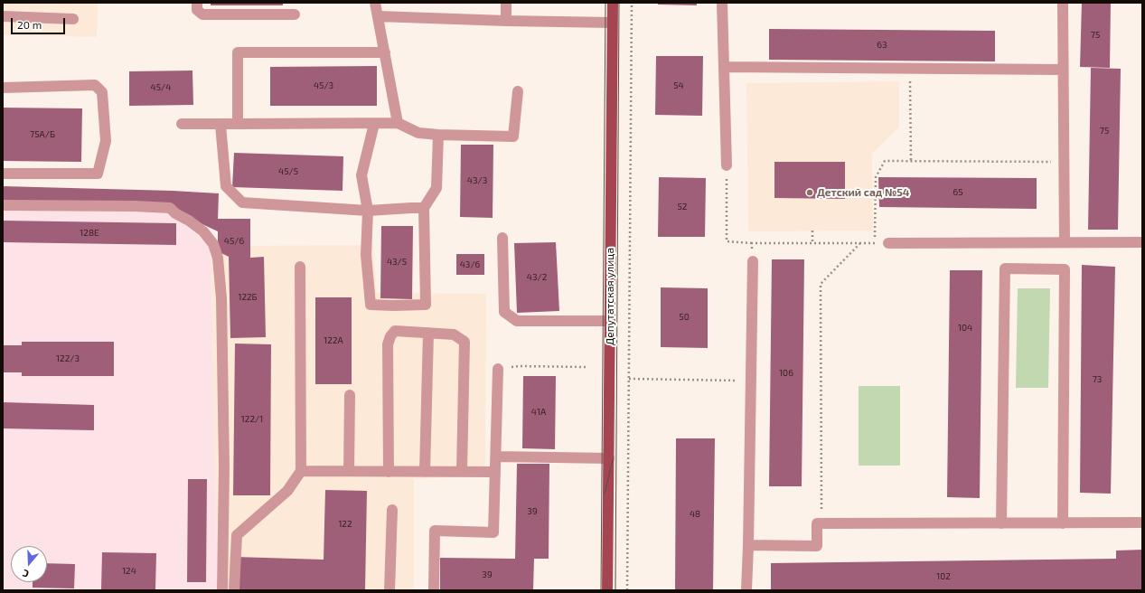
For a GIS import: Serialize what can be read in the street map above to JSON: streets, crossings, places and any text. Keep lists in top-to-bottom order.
{
  "streets": {
    "main road": ["Депутатская улица"]
  },
  "places": ["Детский сад №54"],
  "house_numbers": [
    "75",
    "63",
    "45/3",
    "54",
    "45/4",
    "75",
    "75А/Б",
    "45/5",
    "43/3",
    "65",
    "52",
    "128Е",
    "45/6",
    "43/5",
    "43/6",
    "43/2",
    "122Б",
    "50",
    "104",
    "122А",
    "122/3",
    "106",
    "73",
    "41А",
    "122/1",
    "39",
    "48",
    "122",
    "124",
    "39",
    "102"
  ],
  "scale_bar": "20 m",
  "north": "bottom"
}
